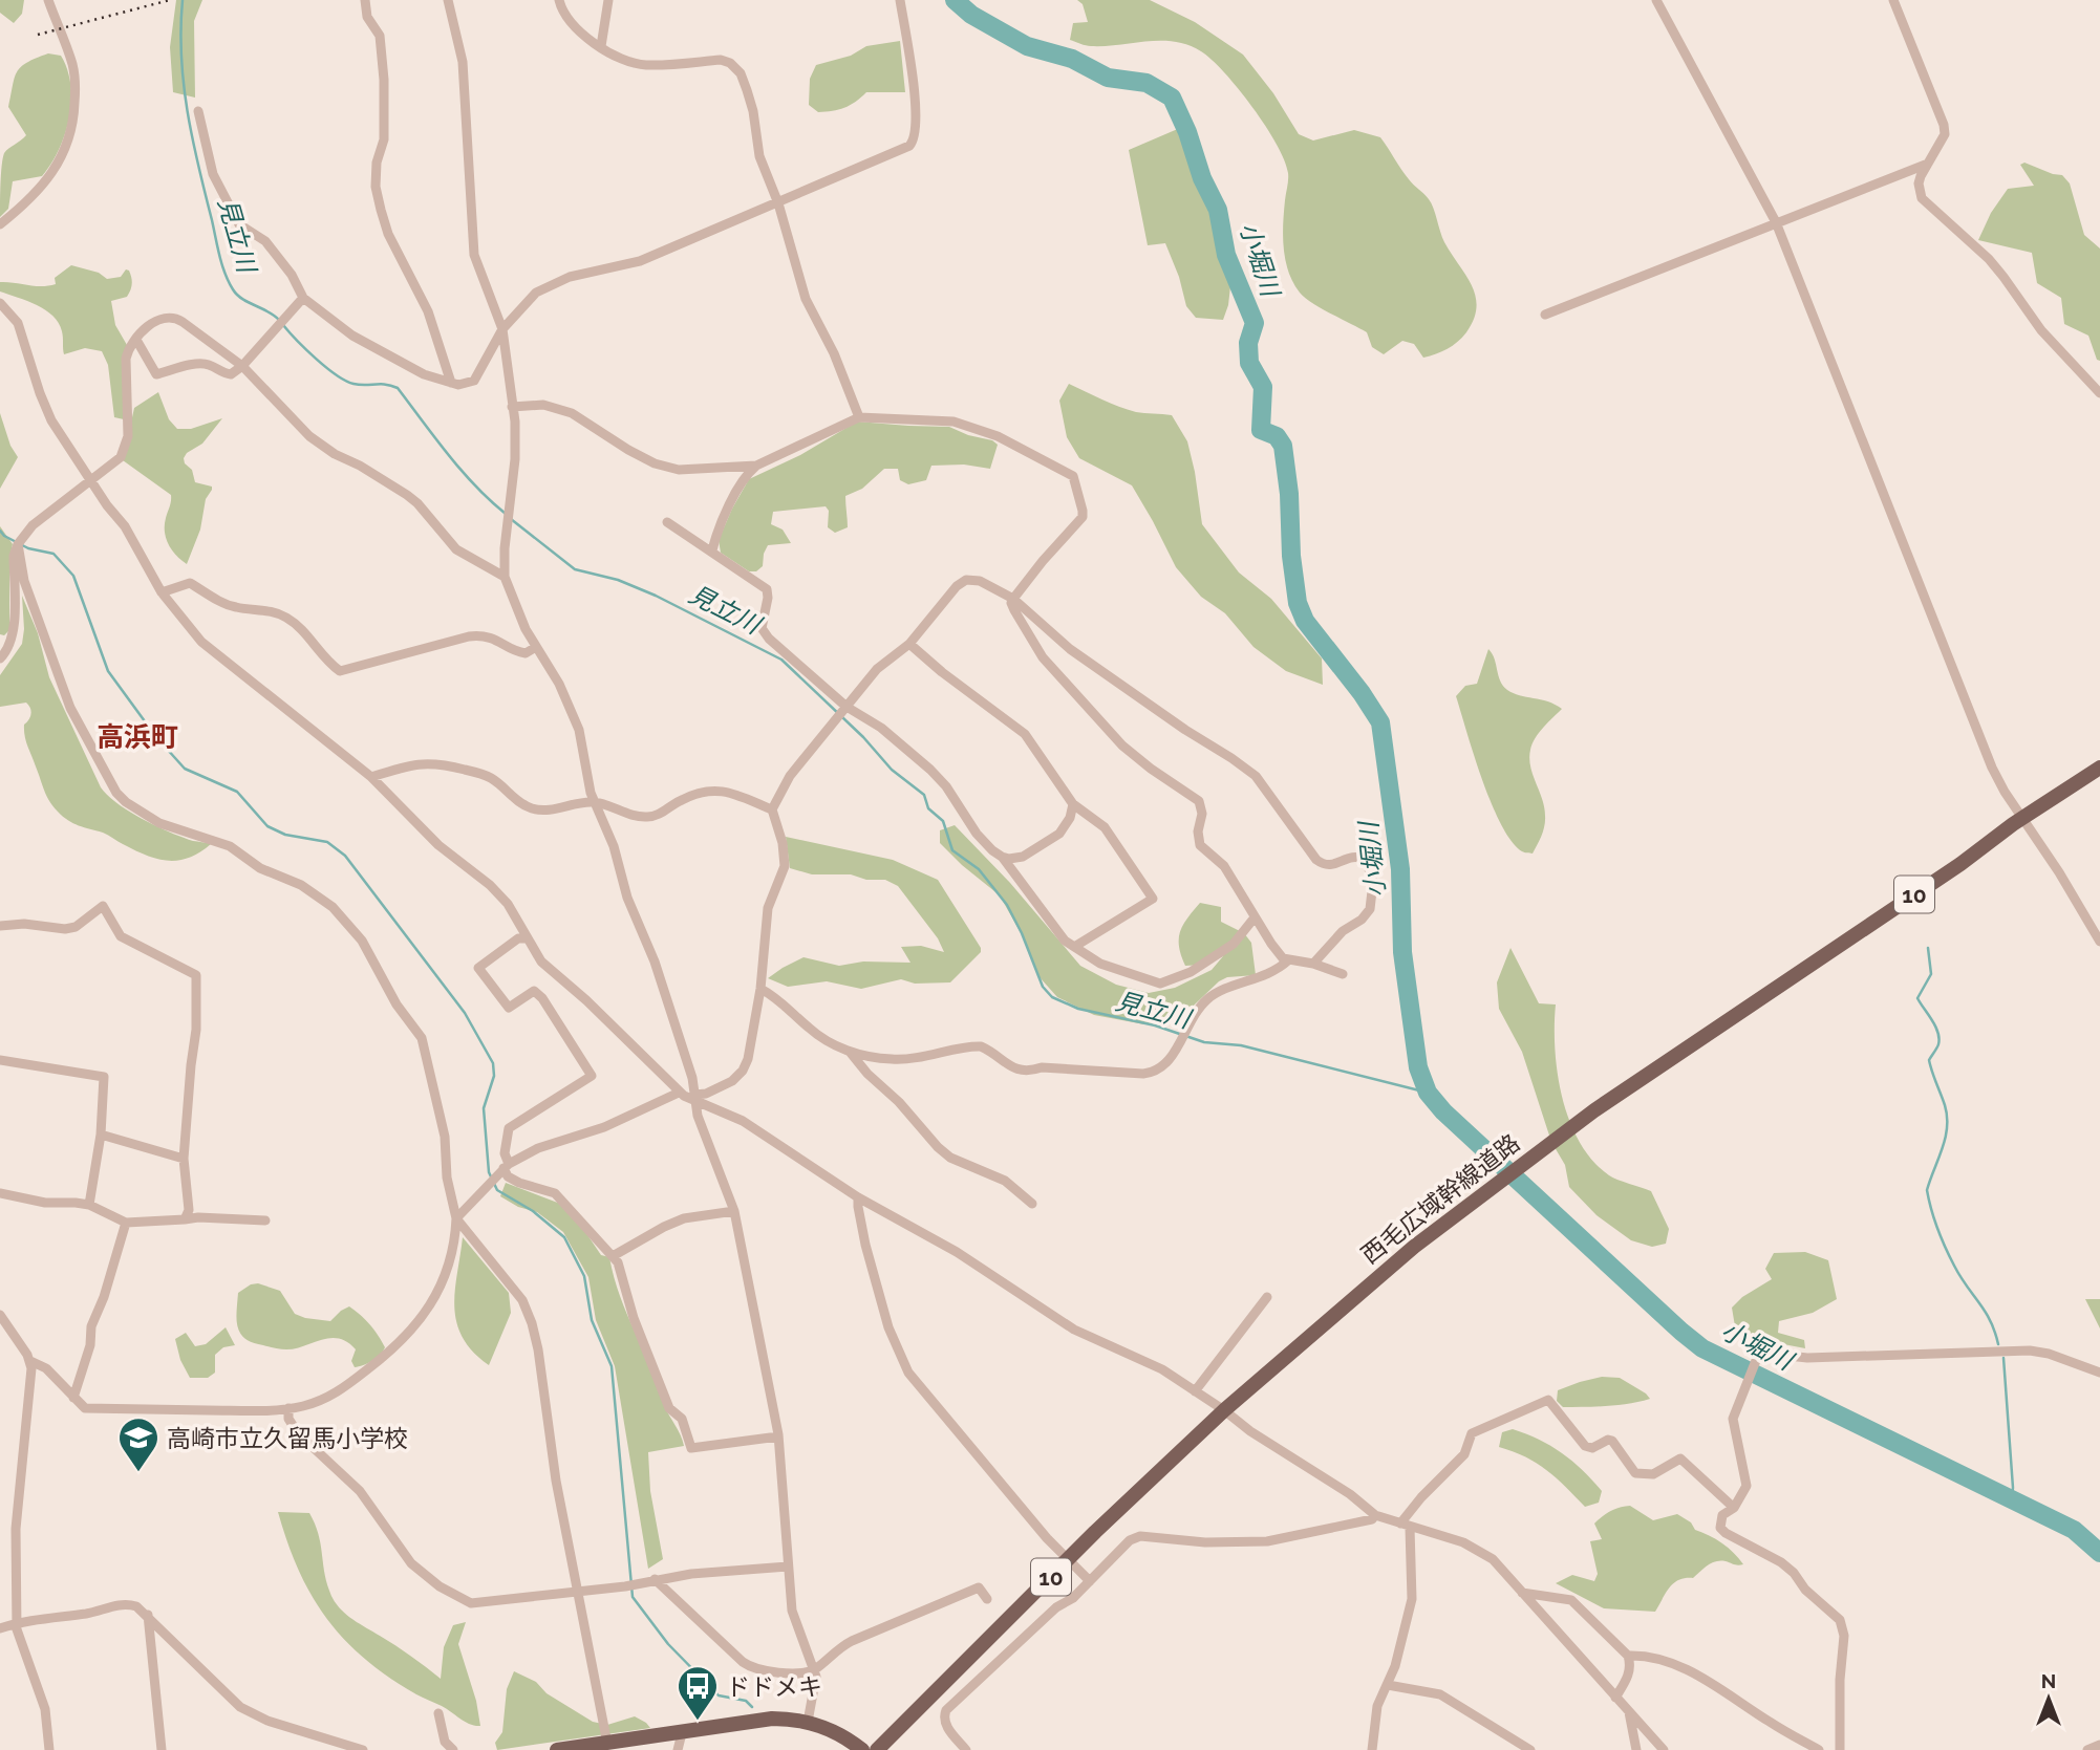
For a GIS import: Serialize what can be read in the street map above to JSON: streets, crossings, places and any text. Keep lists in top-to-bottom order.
{
  "streets": {
    "main road": ["10", "西毛広域幹線道路"]
  },
  "districts": ["高浜町"],
  "water": ["見立川", "小堀川"],
  "places": {
    "school or university": ["高崎市立久留馬小学校"],
    "bus stop": ["ドドメキ"]
  },
  "north": "top"
}
